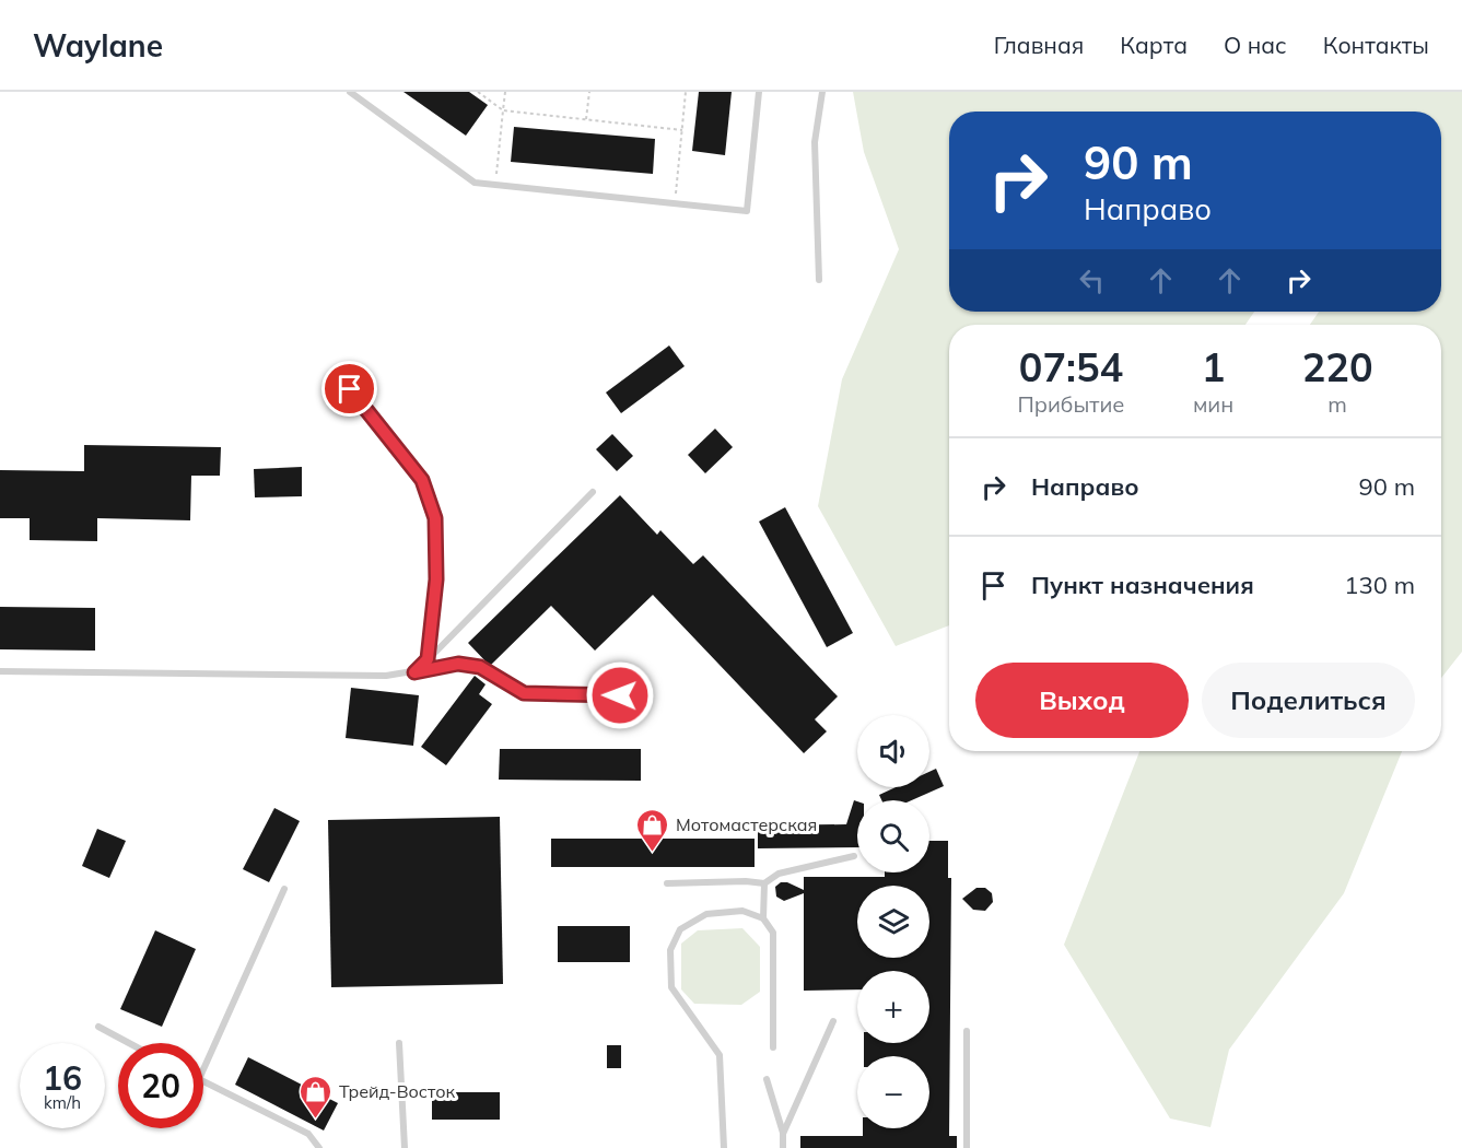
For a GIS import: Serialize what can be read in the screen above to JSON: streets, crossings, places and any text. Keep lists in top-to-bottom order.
{
  "places": {
    "shop": ["Мотомастерская", "Трейд-Восток"]
  },
  "page": {
    "header": "Waylane",
    "nav": [
      "Главная",
      "Карта",
      "О нас",
      "Контакты"
    ],
    "turn": ["90 m", "Направо"],
    "eta": [
      "07:54",
      "Прибытие",
      "1",
      "мин",
      "220",
      "m"
    ],
    "list": [
      {
        "name": "Направо",
        "value": "90 m"
      },
      {
        "name": "Пункт назначения",
        "value": "130 m"
      }
    ],
    "buttons": ["Выход", "Поделиться"],
    "map_buttons": ["+", "−"],
    "speed": "16 km/h",
    "limit": "20"
  }
}
